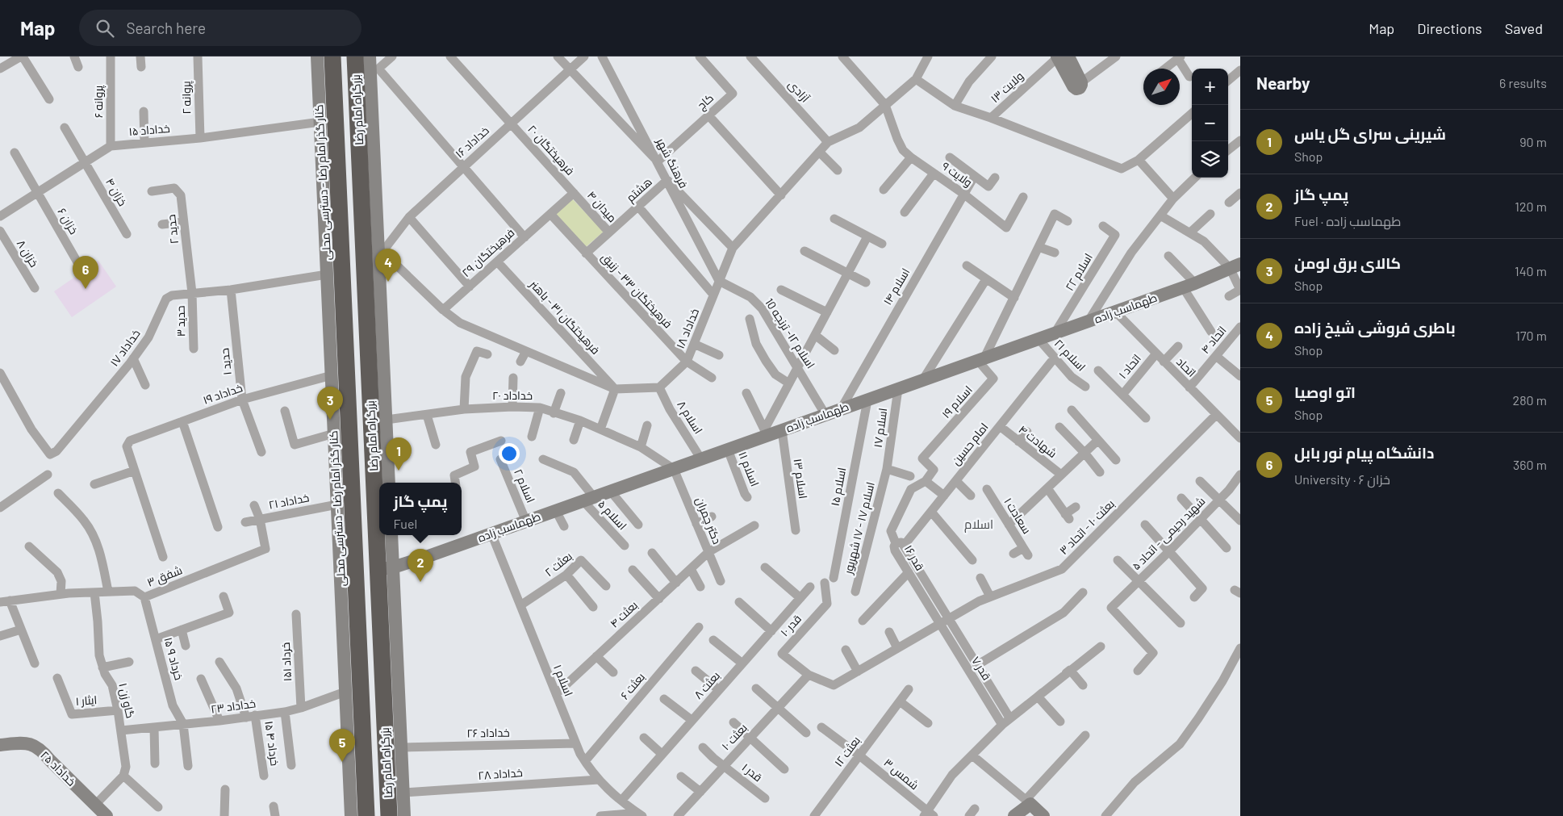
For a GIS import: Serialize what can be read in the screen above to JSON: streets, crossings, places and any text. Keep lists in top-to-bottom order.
{
  "streets": {
    "highway": ["بزرگراه امام رضا"],
    "main road": ["کنار گذر امام رضا - دسترسی محلی", "طهماسب زاده", "خداداد ۲۵"],
    "street": [
      "ولایت ۱۳",
      "آزادی",
      "پروانه ۲",
      "پروانه ۶",
      "کاج",
      "خداداد ۱۵",
      "خداداد ۱۶",
      "فرهیختگان ۲۰",
      "فرهنگ شهر",
      "ولایت ۹",
      "هشتم",
      "خزان ۴",
      "میدان ۴",
      "خزان ۶",
      "حدید ۲",
      "فرهیختگان ۲۹",
      "خزان ۸",
      "اسلام ۲۲",
      "اسلام ۱۴",
      "فرهیختگان ۳۳ - زنبق",
      "فرهیختگان ۳۱ - باهنر",
      "حدید ۳",
      "خداداد ۱۸",
      "اسلام ۱۲- ترنجه 10",
      "اتحاد ۴",
      "خداداد ۱۷",
      "اسلام ۲۱",
      "حدید ۱",
      "اتحاد ۱",
      "اتحاد",
      "خداداد ۱۹",
      "خداداد ۲۰",
      "اسلام ۱۹",
      "اسلام ۸",
      "اسلام ۱۷",
      "شهادت ۴",
      "امام حسین",
      "اسلام ۱۱",
      "اسلام ۱۳",
      "اسلام ۲",
      "اسلام ۱۵",
      "خداداد ۲۱",
      "اسلام ۵",
      "سعادت ۱",
      "دکتر چمران",
      "بعثت ۱۰ - اتحاد ۳",
      "اسلام ۱۷ - ۱۷ شهریور",
      "شهید رحیمی - اتحاد ۵",
      "قدر ۱۶",
      "بعثت ۲",
      "شفق ۳",
      "بعثت ۴",
      "قدر ۱۰",
      "۱۵ خرداد ۹",
      "۱۵خرداد ۱",
      "قدر ۷",
      "اسلام ۱",
      "بعثت ۸",
      "بعثت ۶",
      "ایثار ۱",
      "گاو زن ۱",
      "خداداد ۲۳",
      "خداداد ۲۶",
      "بعثت ۱۰",
      "۱۵ خرداد ۴",
      "بعثت ۱۲",
      "قدر ۱",
      "خداداد ۲۸",
      "شمس ۳"
    ]
  },
  "crossings": [
    ["آزادی", "خداداد ۱۸"],
    ["پروانه ۲", "خداداد ۱۵"],
    ["پروانه ۶", "خداداد ۱۵"],
    ["کاج", "فرهنگ شهر"],
    ["بزرگراه امام رضا", "کنار گذر امام رضا - دسترسی محلی"],
    ["بزرگراه امام رضا", "طهماسب زاده"],
    ["خداداد ۱۵", "کنار گذر امام رضا - دسترسی محلی"],
    ["خداداد ۱۵", "خزان ۴"],
    ["خداداد ۱۵", "خزان ۶"],
    ["خداداد ۱۶", "فرهیختگان ۲۰"],
    ["فرهیختگان ۲۰", "میدان ۴"],
    ["فرهنگ شهر", "هشتم"],
    ["فرهنگ شهر", "خداداد ۱۸"],
    ["فرهنگ شهر", "اسلام ۱۲- ترنجه 10"],
    ["ولایت ۹", "اسلام ۱۴"],
    ["ولایت ۹", "خداداد ۱۸"],
    ["کنار گذر امام رضا - دسترسی محلی", "خداداد ۱۷"],
    ["کنار گذر امام رضا - دسترسی محلی", "خداداد ۱۹"],
    ["کنار گذر امام رضا - دسترسی محلی", "خداداد ۲۱"],
    ["کنار گذر امام رضا - دسترسی محلی", "خداداد ۲۳"],
    ["هشتم", "میدان ۴"],
    ["میدان ۴", "فرهیختگان ۲۹"],
    ["میدان ۴", "فرهیختگان ۳۳ - زنبق"],
    ["حدید ۲", "حدید ۳"],
    ["حدید ۲", "خداداد ۱۷"],
    ["فرهیختگان ۲۹", "فرهیختگان ۳۱ - باهنر"],
    ["اسلام ۲۲", "طهماسب زاده"],
    ["اسلام ۱۴", "طهماسب زاده"],
    ["فرهیختگان ۳۳ - زنبق", "خداداد ۱۸"],
    ["طهماسب زاده", "اسلام ۱۲- ترنجه 10"],
    ["طهماسب زاده", "اسلام ۲۱"],
    ["طهماسب زاده", "اتحاد"],
    ["طهماسب زاده", "خداداد ۲۰"],
    ["طهماسب زاده", "اسلام ۱۹"],
    ["طهماسب زاده", "اسلام ۸"],
    ["طهماسب زاده", "اسلام ۱۷"],
    ["طهماسب زاده", "اسلام ۱۱"],
    ["طهماسب زاده", "اسلام ۱۳"],
    ["طهماسب زاده", "اسلام ۲"],
    ["طهماسب زاده", "اسلام ۱۵"],
    ["طهماسب زاده", "اسلام ۵"],
    ["طهماسب زاده", "دکتر چمران"],
    ["طهماسب زاده", "اسلام ۱"],
    ["حدید ۳", "خداداد ۱۷"],
    ["خداداد ۱۸", "اسلام ۱۲- ترنجه 10"],
    ["خداداد ۱۸", "اسلام ۸"],
    ["اتحاد ۴", "اتحاد"],
    ["خداداد ۱۷", "حدید ۱"],
    ["اسلام ۲۱", "امام حسین"],
    ["حدید ۱", "خداداد ۱۹"],
    ["اتحاد ۱", "اتحاد"],
    ["اتحاد", "بعثت ۱۰ - اتحاد ۳"],
    ["خداداد ۲۰", "دکتر چمران"],
    ["اسلام ۱۷", "اسلام ۱۷ - ۱۷ شهریور"],
    ["شهادت ۴", "امام حسین"],
    ["امام حسین", "قدر ۱۶"],
    ["اسلام ۱۵", "قدر ۱۰"],
    ["خداداد ۲۱", "شفق ۳"],
    ["دکتر چمران", "بعثت ۴"],
    ["بعثت ۱۰ - اتحاد ۳", "قدر ۱۶"],
    ["بعثت ۱۰ - اتحاد ۳", "قدر ۱۰"],
    ["بعثت ۱۰ - اتحاد ۳", "قدر ۷"],
    ["بعثت ۱۰ - اتحاد ۳", "بعثت ۱۰"],
    ["قدر ۱۶", "قدر ۷"],
    ["بعثت ۲", "اسلام ۱"],
    ["شفق ۳", "۱۵ خرداد ۹"],
    ["شفق ۳", "گاو زن ۱"],
    ["بعثت ۴", "اسلام ۱"],
    ["قدر ۱۰", "بعثت ۱۰"],
    ["۱۵ خرداد ۹", "خداداد ۲۳"],
    ["۱۵خرداد ۱", "خداداد ۲۳"],
    ["اسلام ۱", "بعثت ۸"],
    ["اسلام ۱", "بعثت ۶"],
    ["اسلام ۱", "خداداد ۲۶"],
    ["اسلام ۱", "خداداد ۲۸"],
    ["ایثار ۱", "گاو زن ۱"],
    ["گاو زن ۱", "خداداد ۲۳"],
    ["خداداد ۲۳", "۱۵ خرداد ۴"],
    ["بعثت ۱۰", "قدر ۱"],
    ["بعثت ۱۲", "شمس ۳"]
  ],
  "districts": ["اسلام"],
  "north": "top right",
  "page": {
    "header": "Map",
    "search": "Search here",
    "nav": ["Map", "Directions", "Saved"],
    "heading": ["Nearby", "6 results"],
    "map_buttons": ["+", "−"],
    "list": [
      {
        "mark": "1",
        "name": "شیرینی سرای گل یاس",
        "note": "Shop",
        "value": "90 m"
      },
      {
        "mark": "2",
        "name": "پمپ گاز",
        "note": "Fuel · طهماسب زاده",
        "value": "120 m"
      },
      {
        "mark": "3",
        "name": "کالای برق لومن",
        "note": "Shop",
        "value": "140 m"
      },
      {
        "mark": "4",
        "name": "باطری فروشی شیخ زاده",
        "note": "Shop",
        "value": "170 m"
      },
      {
        "mark": "5",
        "name": "اتو اوصیا",
        "note": "Shop",
        "value": "280 m"
      },
      {
        "mark": "6",
        "name": "دانشگاه پیام نور بابل",
        "note": "University · خزان ۶",
        "value": "360 m"
      }
    ],
    "pins": [
      "4",
      "6",
      "3",
      "1",
      "2",
      "5"
    ],
    "popup": ["پمپ گاز", "Fuel"]
  }
}
